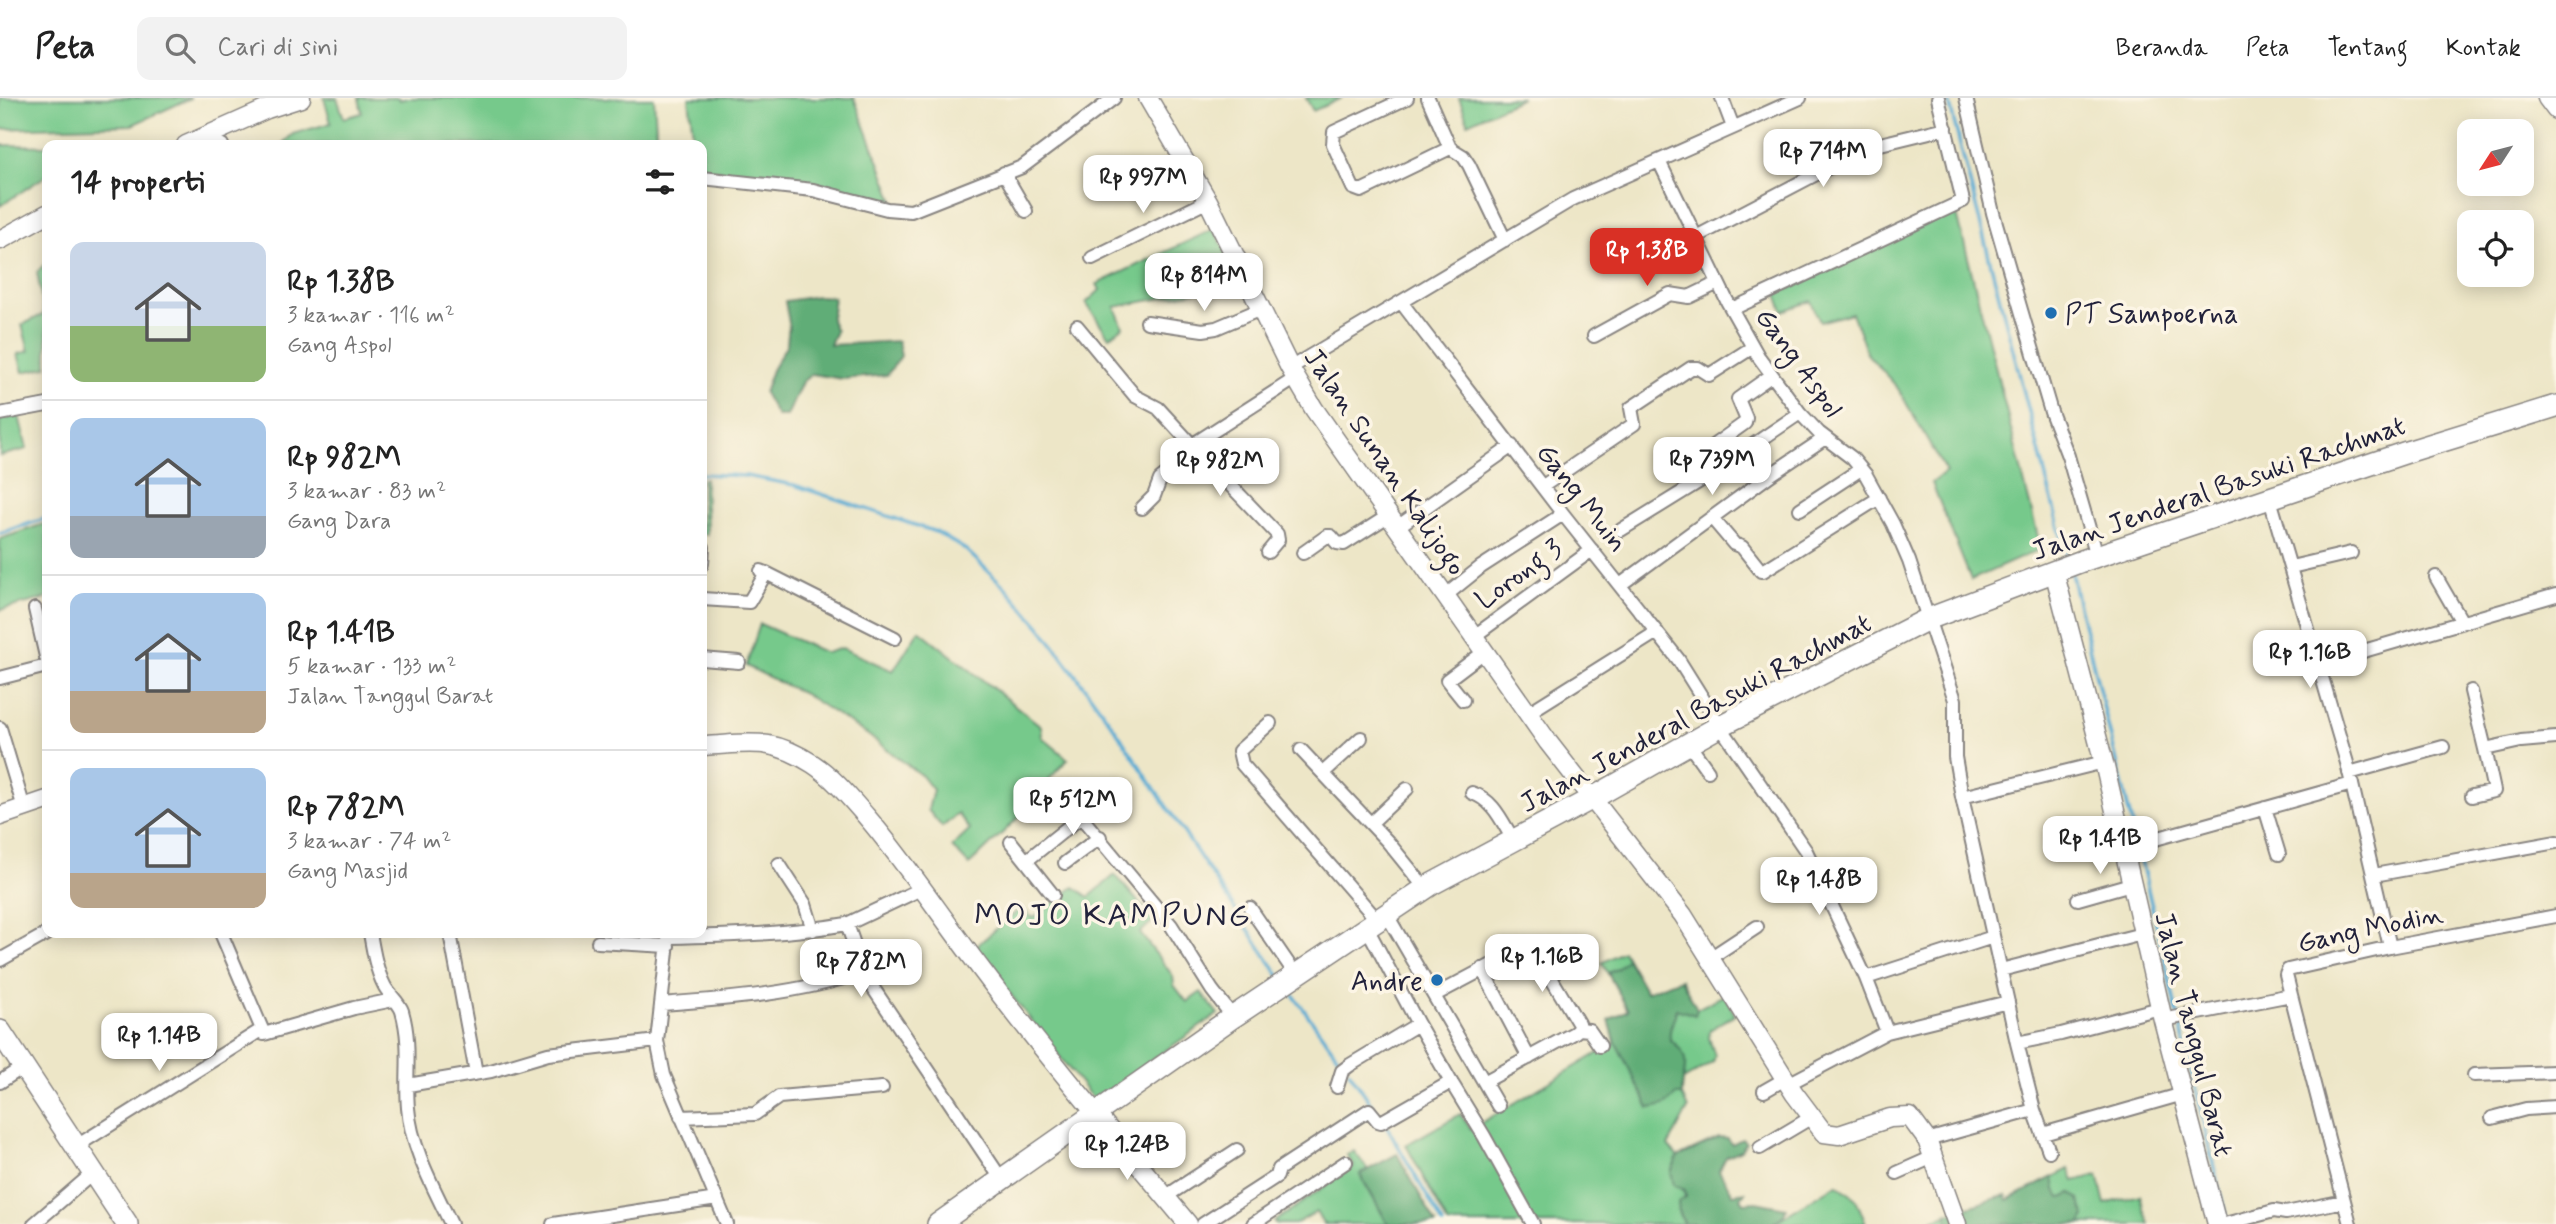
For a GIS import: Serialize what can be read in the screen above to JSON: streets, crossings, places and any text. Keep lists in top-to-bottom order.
{
  "streets": {
    "main road": ["Jalan Jenderal Basuki Rachmat"],
    "street": [
      "Gang Aspol",
      "Jalan Sunan Kalijogo",
      "Gang Muin",
      "Lorong 3",
      "Gang Modin",
      "Jalan Tanggul Barat"
    ]
  },
  "crossings": [
    ["Gang Aspol", "Jalan Jenderal Basuki Rachmat"],
    ["Jalan Sunan Kalijogo", "Jalan Jenderal Basuki Rachmat"],
    ["Jalan Sunan Kalijogo", "Lorong 3"],
    ["Jalan Jenderal Basuki Rachmat", "Gang Muin"],
    ["Jalan Jenderal Basuki Rachmat", "Jalan Tanggul Barat"],
    ["Gang Muin", "Lorong 3"]
  ],
  "districts": ["MOJO KAMPUNG"],
  "places": ["PT Sampoerna", "Andre"],
  "north": "bottom left",
  "page": {
    "header": "Peta",
    "search": "Cari di sini",
    "nav": [
      "Beranda",
      "Peta",
      "Tentang",
      "Kontak"
    ],
    "price": [
      "Rp 714M",
      "Rp 997M",
      "Rp 1.38B",
      "Rp 814M",
      "Rp 739M",
      "Rp 982M",
      "Rp 1.16B",
      "Rp 512M",
      "Rp 1.41B",
      "Rp 1.48B",
      "Rp 1.16B",
      "Rp 782M",
      "Rp 1.14B",
      "Rp 1.24B"
    ],
    "heading": "14 properti",
    "list": [
      {
        "name": "Rp 1.38B",
        "note": "3 kamar · 116 m² · Gang Aspol"
      },
      {
        "name": "Rp 982M",
        "note": "3 kamar · 83 m² · Gang Dara"
      },
      {
        "name": "Rp 1.41B",
        "note": "5 kamar · 133 m² · Jalan Tanggul Barat"
      },
      {
        "name": "Rp 782M",
        "note": "3 kamar · 74 m² · Gang Masjid"
      }
    ]
  }
}
